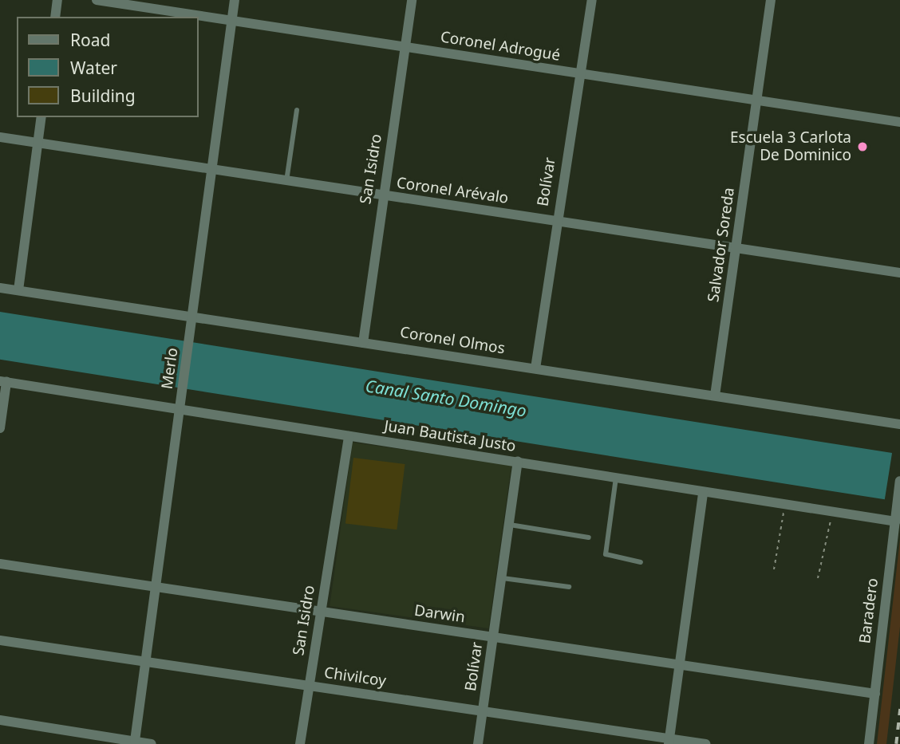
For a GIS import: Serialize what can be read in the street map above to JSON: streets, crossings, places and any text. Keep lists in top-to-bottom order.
{
  "streets": {
    "street": [
      "Coronel Adrogué",
      "San Isidro",
      "Bolívar",
      "Coronel Arévalo",
      "Salvador Soreda",
      "Coronel Olmos",
      "Merlo",
      "Juan Bautista Justo",
      "Baradero",
      "Darwin",
      "Chivilcoy"
    ]
  },
  "crossings": [
    ["Coronel Adrogué", "San Isidro"],
    ["Coronel Adrogué", "Bolívar"],
    ["Coronel Adrogué", "Salvador Soreda"],
    ["Coronel Adrogué", "Merlo"],
    ["San Isidro", "Coronel Arévalo"],
    ["San Isidro", "Coronel Olmos"],
    ["San Isidro", "Juan Bautista Justo"],
    ["San Isidro", "Darwin"],
    ["San Isidro", "Chivilcoy"],
    ["Bolívar", "Coronel Arévalo"],
    ["Bolívar", "Coronel Olmos"],
    ["Bolívar", "Juan Bautista Justo"],
    ["Bolívar", "Darwin"],
    ["Bolívar", "Chivilcoy"],
    ["Coronel Arévalo", "Salvador Soreda"],
    ["Coronel Arévalo", "Merlo"],
    ["Salvador Soreda", "Coronel Olmos"],
    ["Coronel Olmos", "Merlo"],
    ["Merlo", "Juan Bautista Justo"],
    ["Merlo", "Darwin"],
    ["Merlo", "Chivilcoy"],
    ["Juan Bautista Justo", "Baradero"],
    ["Baradero", "Darwin"]
  ],
  "water": ["Canal Santo Domingo"],
  "places": ["Escuela 3 Carlota De Dominico"],
  "legend": ["Road", "Water", "Building"]
}
